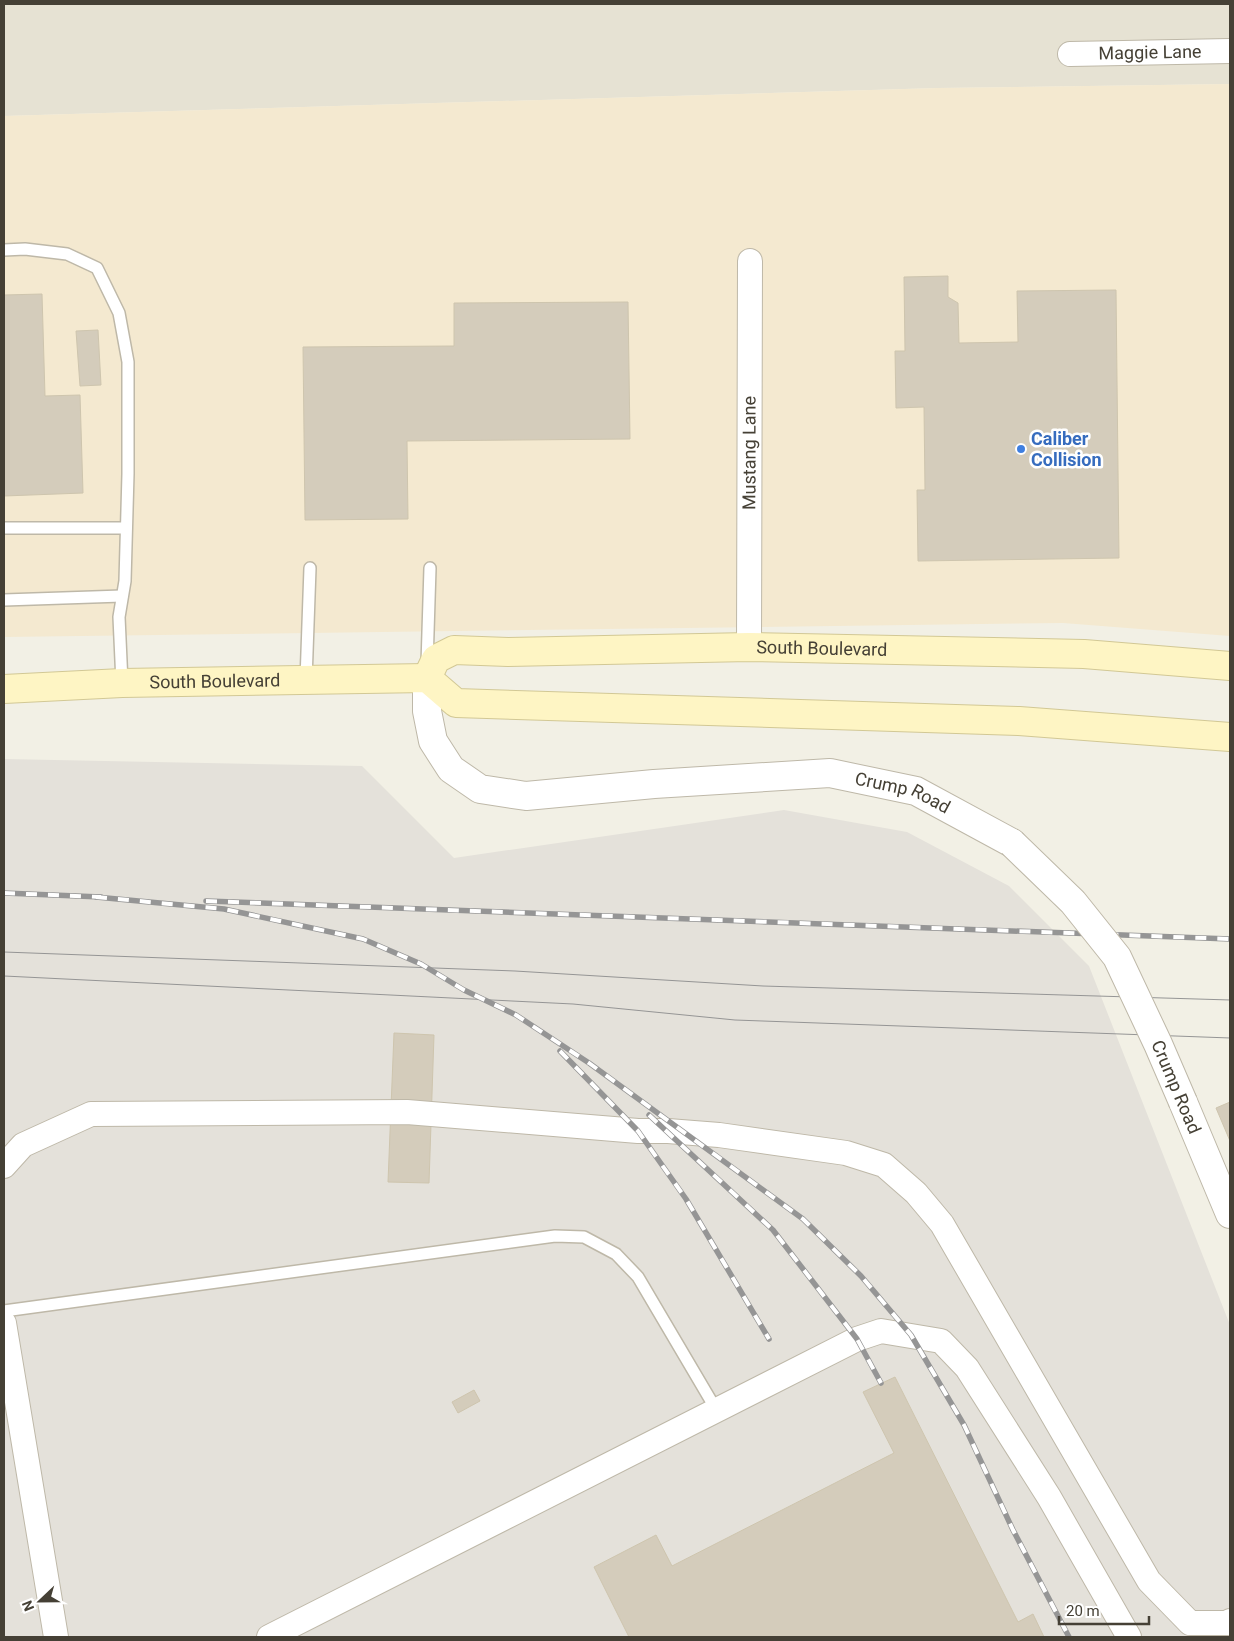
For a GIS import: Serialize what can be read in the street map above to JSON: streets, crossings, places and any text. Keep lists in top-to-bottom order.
{
  "streets": {
    "main road": ["South Boulevard"],
    "street": ["Maggie Lane", "Mustang Lane", "Crump Road"]
  },
  "crossings": [
    ["Mustang Lane", "South Boulevard"],
    ["South Boulevard", "Crump Road"]
  ],
  "places": ["Caliber Collision"],
  "scale_bar": "20 m",
  "north": "left"
}
